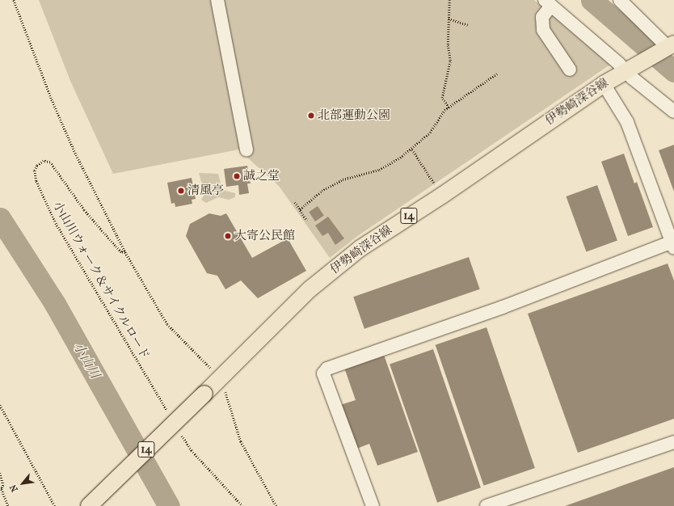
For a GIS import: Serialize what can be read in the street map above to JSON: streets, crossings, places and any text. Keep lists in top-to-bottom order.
{
  "streets": {
    "main road": ["伊勢崎深谷線", "14"],
    "path": ["小山川ウォーク＆サイクルロード"]
  },
  "water": ["小山川"],
  "places": [
    "北部運動公園",
    "誠之堂",
    "清風亭",
    "大寄公民館"
  ],
  "north": "bottom left"
}
